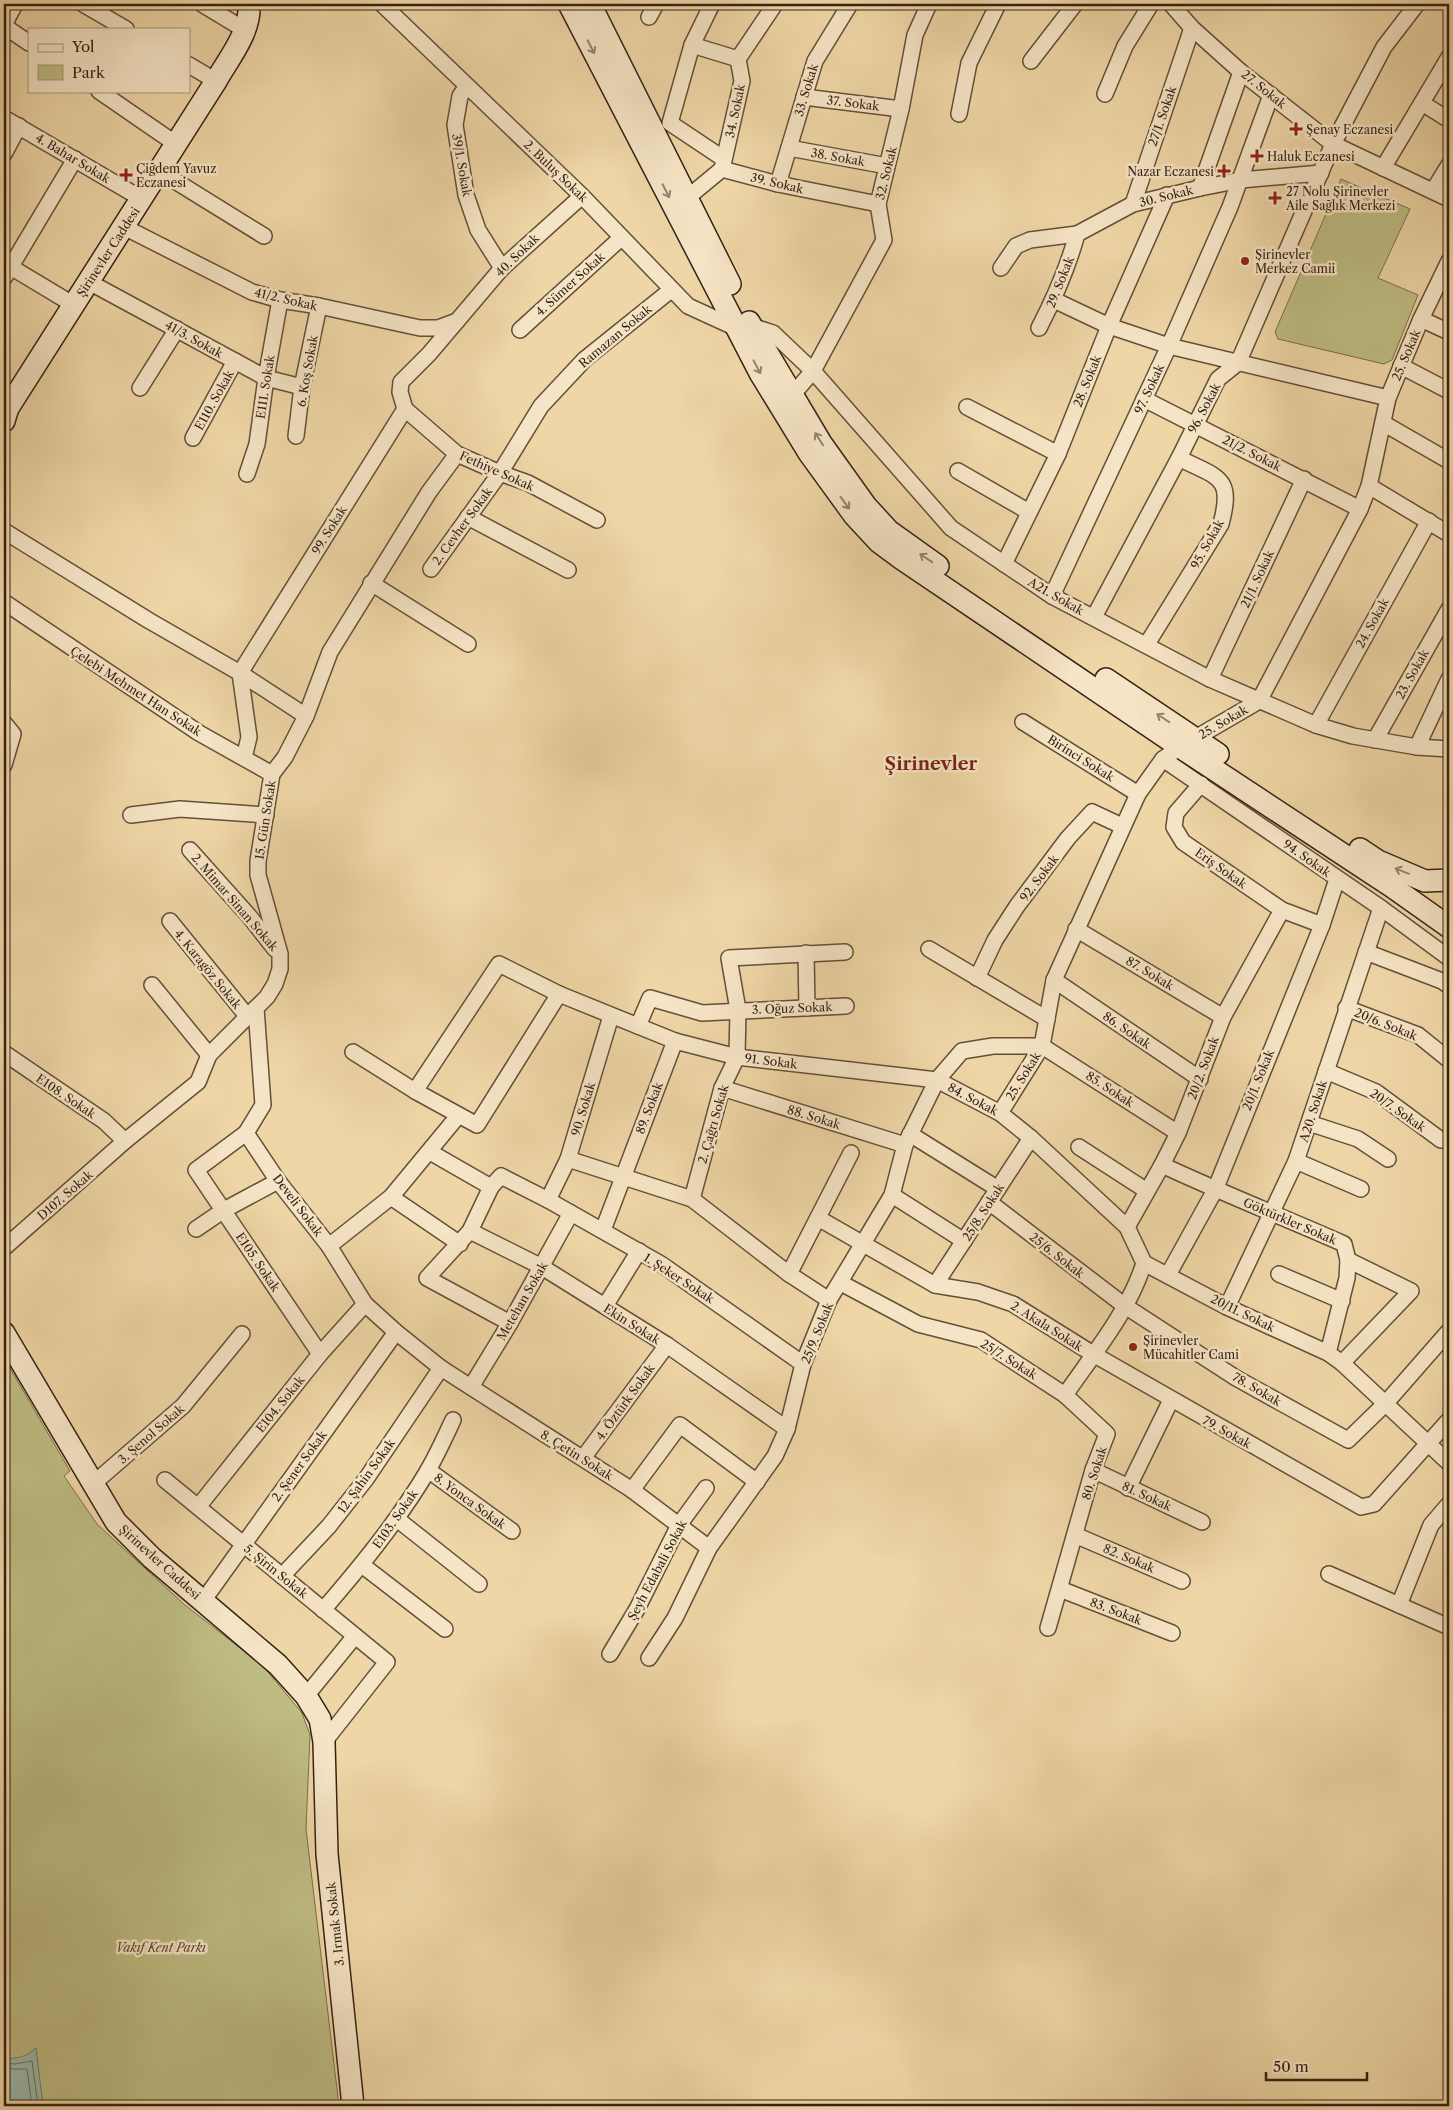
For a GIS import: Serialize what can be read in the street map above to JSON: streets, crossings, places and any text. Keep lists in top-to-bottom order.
{
  "streets": {
    "main road": ["Şirinevler Caddesi", "3. Irmak Sokak"],
    "street": [
      "27. Sokak",
      "33. Sokak",
      "37. Sokak",
      "34. Sokak",
      "27/1. Sokak",
      "38. Sokak",
      "4. Bahar Sokak",
      "39/1. Sokak",
      "2. Buluş Sokak",
      "32. Sokak",
      "39. Sokak",
      "30. Sokak",
      "40. Sokak",
      "29. Sokak",
      "4. Sümer Sokak",
      "41/2. Sokak",
      "Ramazan Sokak",
      "41/3. Sokak",
      "25. Sokak",
      "6. Koş Sokak",
      "28. Sokak",
      "E111. Sokak",
      "97. Sokak",
      "E110. Sokak",
      "96. Sokak",
      "21/2. Sokak",
      "Fethiye Sokak",
      "2. Cevher Sokak",
      "99. Sokak",
      "95. Sokak",
      "21/1. Sokak",
      "A21. Sokak",
      "24. Sokak",
      "23. Sokak",
      "Çelebi Mehmet Han Sokak",
      "Birinci Sokak",
      "15. Gün Sokak",
      "94. Sokak",
      "Eriş Sokak",
      "92. Sokak",
      "2. Mimar Sinan Sokak",
      "4. Karagöz Sokak",
      "87. Sokak",
      "3. Oğuz Sokak",
      "20/6. Sokak",
      "86. Sokak",
      "91. Sokak",
      "20/2. Sokak",
      "20/1. Sokak",
      "85. Sokak",
      "E108. Sokak",
      "84. Sokak",
      "89. Sokak",
      "90. Sokak",
      "20/7. Sokak",
      "A20. Sokak",
      "88. Sokak",
      "2. Çağrı Sokak",
      "D107. Sokak",
      "Develi Sokak",
      "25/8. Sokak",
      "Göktürkler Sokak",
      "25/6. Sokak",
      "E105. Sokak",
      "1. Şeker Sokak",
      "Metehan Sokak",
      "20/11. Sokak",
      "Ekin Sokak",
      "2. Akala Sokak",
      "25/9. Sokak",
      "25/7. Sokak",
      "78. Sokak",
      "4. Öztürk Sokak",
      "E104. Sokak",
      "79. Sokak",
      "3. Şenol Sokak",
      "8. Çetin Sokak",
      "2. Şener Sokak",
      "80. Sokak",
      "12. Şahin Sokak",
      "81. Sokak",
      "8. Yonca Sokak",
      "E103. Sokak",
      "82. Sokak",
      "Şeyh Edabali Sokak",
      "5. Şirin Sokak",
      "83. Sokak"
    ]
  },
  "crossings": [
    ["27. Sokak", "27/1. Sokak"],
    ["27. Sokak", "97. Sokak"],
    ["27. Sokak", "96. Sokak"],
    ["33. Sokak", "37. Sokak"],
    ["33. Sokak", "38. Sokak"],
    ["33. Sokak", "39. Sokak"],
    ["37. Sokak", "32. Sokak"],
    ["34. Sokak", "39. Sokak"],
    ["27/1. Sokak", "30. Sokak"],
    ["38. Sokak", "32. Sokak"],
    ["4. Bahar Sokak", "Şirinevler Caddesi"],
    ["39/1. Sokak", "2. Buluş Sokak"],
    ["39/1. Sokak", "40. Sokak"],
    ["2. Buluş Sokak", "40. Sokak"],
    ["2. Buluş Sokak", "4. Sümer Sokak"],
    ["2. Buluş Sokak", "Ramazan Sokak"],
    ["2. Buluş Sokak", "A21. Sokak"],
    ["32. Sokak", "39. Sokak"],
    ["32. Sokak", "A21. Sokak"],
    ["30. Sokak", "29. Sokak"],
    ["30. Sokak", "28. Sokak"],
    ["30. Sokak", "97. Sokak"],
    ["30. Sokak", "96. Sokak"],
    ["Şirinevler Caddesi", "41/2. Sokak"],
    ["Şirinevler Caddesi", "41/3. Sokak"],
    ["Şirinevler Caddesi", "3. Şenol Sokak"],
    ["Şirinevler Caddesi", "2. Şener Sokak"],
    ["Şirinevler Caddesi", "5. Şirin Sokak"],
    ["Şirinevler Caddesi", "3. Irmak Sokak"],
    ["40. Sokak", "41/2. Sokak"],
    ["41/2. Sokak", "6. Koş Sokak"],
    ["41/2. Sokak", "E111. Sokak"],
    ["Ramazan Sokak", "2. Cevher Sokak"],
    ["41/3. Sokak", "6. Koş Sokak"],
    ["41/3. Sokak", "E111. Sokak"],
    ["41/3. Sokak", "E110. Sokak"],
    ["25. Sokak", "21/2. Sokak"],
    ["25. Sokak", "A21. Sokak"],
    ["25. Sokak", "Birinci Sokak"],
    ["25. Sokak", "94. Sokak"],
    ["25. Sokak", "92. Sokak"],
    ["25. Sokak", "87. Sokak"],
    ["25. Sokak", "86. Sokak"],
    ["25. Sokak", "85. Sokak"],
    ["25. Sokak", "84. Sokak"],
    ["25. Sokak", "25/9. Sokak"],
    ["28. Sokak", "A21. Sokak"],
    ["97. Sokak", "21/2. Sokak"],
    ["97. Sokak", "A21. Sokak"],
    ["96. Sokak", "21/2. Sokak"],
    ["96. Sokak", "95. Sokak"],
    ["96. Sokak", "A21. Sokak"],
    ["21/2. Sokak", "21/1. Sokak"],
    ["Fethiye Sokak", "2. Cevher Sokak"],
    ["Fethiye Sokak", "99. Sokak"],
    ["Fethiye Sokak", "15. Gün Sokak"],
    ["95. Sokak", "A21. Sokak"],
    ["21/1. Sokak", "A21. Sokak"],
    ["A21. Sokak", "24. Sokak"],
    ["A21. Sokak", "23. Sokak"],
    ["Çelebi Mehmet Han Sokak", "15. Gün Sokak"],
    ["15. Gün Sokak", "2. Mimar Sinan Sokak"],
    ["15. Gün Sokak", "4. Karagöz Sokak"],
    ["15. Gün Sokak", "E108. Sokak"],
    ["15. Gün Sokak", "D107. Sokak"],
    ["94. Sokak", "Eriş Sokak"],
    ["94. Sokak", "20/1. Sokak"],
    ["94. Sokak", "A20. Sokak"],
    ["Eriş Sokak", "20/2. Sokak"],
    ["Eriş Sokak", "20/1. Sokak"],
    ["87. Sokak", "20/2. Sokak"],
    ["3. Oğuz Sokak", "91. Sokak"],
    ["3. Oğuz Sokak", "2. Çağrı Sokak"],
    ["20/6. Sokak", "A20. Sokak"],
    ["86. Sokak", "20/2. Sokak"],
    ["91. Sokak", "84. Sokak"],
    ["91. Sokak", "89. Sokak"],
    ["91. Sokak", "90. Sokak"],
    ["91. Sokak", "2. Çağrı Sokak"],
    ["91. Sokak", "25/9. Sokak"],
    ["20/2. Sokak", "85. Sokak"],
    ["20/2. Sokak", "Göktürkler Sokak"],
    ["20/1. Sokak", "Göktürkler Sokak"],
    ["20/1. Sokak", "20/11. Sokak"],
    ["85. Sokak", "25/9. Sokak"],
    ["E108. Sokak", "D107. Sokak"],
    ["84. Sokak", "25/8. Sokak"],
    ["84. Sokak", "25/9. Sokak"],
    ["89. Sokak", "1. Şeker Sokak"],
    ["90. Sokak", "1. Şeker Sokak"],
    ["20/7. Sokak", "A20. Sokak"],
    ["A20. Sokak", "Göktürkler Sokak"],
    ["A20. Sokak", "20/11. Sokak"],
    ["88. Sokak", "2. Çağrı Sokak"],
    ["88. Sokak", "25/9. Sokak"],
    ["Develi Sokak", "E105. Sokak"],
    ["Develi Sokak", "E104. Sokak"],
    ["Develi Sokak", "8. Çetin Sokak"],
    ["Develi Sokak", "2. Şener Sokak"],
    ["Develi Sokak", "12. Şahin Sokak"],
    ["25/8. Sokak", "25/6. Sokak"],
    ["25/8. Sokak", "2. Akala Sokak"],
    ["25/6. Sokak", "78. Sokak"],
    ["E105. Sokak", "E104. Sokak"],
    ["1. Şeker Sokak", "Metehan Sokak"],
    ["1. Şeker Sokak", "25/9. Sokak"],
    ["Metehan Sokak", "Ekin Sokak"],
    ["Metehan Sokak", "8. Çetin Sokak"],
    ["20/11. Sokak", "78. Sokak"],
    ["20/11. Sokak", "79. Sokak"],
    ["Ekin Sokak", "25/9. Sokak"],
    ["Ekin Sokak", "4. Öztürk Sokak"],
    ["2. Akala Sokak", "25/9. Sokak"],
    ["2. Akala Sokak", "79. Sokak"],
    ["25/9. Sokak", "25/7. Sokak"],
    ["25/9. Sokak", "8. Çetin Sokak"],
    ["25/7. Sokak", "80. Sokak"],
    ["4. Öztürk Sokak", "8. Çetin Sokak"],
    ["E104. Sokak", "5. Şirin Sokak"],
    ["8. Çetin Sokak", "12. Şahin Sokak"],
    ["8. Çetin Sokak", "Şeyh Edabali Sokak"],
    ["2. Şener Sokak", "5. Şirin Sokak"],
    ["80. Sokak", "81. Sokak"],
    ["80. Sokak", "82. Sokak"],
    ["80. Sokak", "83. Sokak"],
    ["12. Şahin Sokak", "5. Şirin Sokak"],
    ["8. Yonca Sokak", "E103. Sokak"],
    ["E103. Sokak", "5. Şirin Sokak"],
    ["5. Şirin Sokak", "3. Irmak Sokak"]
  ],
  "districts": ["Şirinevler"],
  "parks": ["Vakıf Kent Parkı"],
  "places": {
    "health": [
      "Şenay Eczanesi",
      "Haluk Eczanesi",
      "Nazar Eczanesi",
      "Çiğdem Yavuz Eczanesi",
      "27 Nolu Şirinevler Aile Sağlık Merkezi"
    ],
    "other": ["Şirinevler Merkez Camii", "Şirinevler Mücahitler Cami"]
  },
  "legend": ["Yol", "Park"],
  "scale_bar": "50 m"
}
